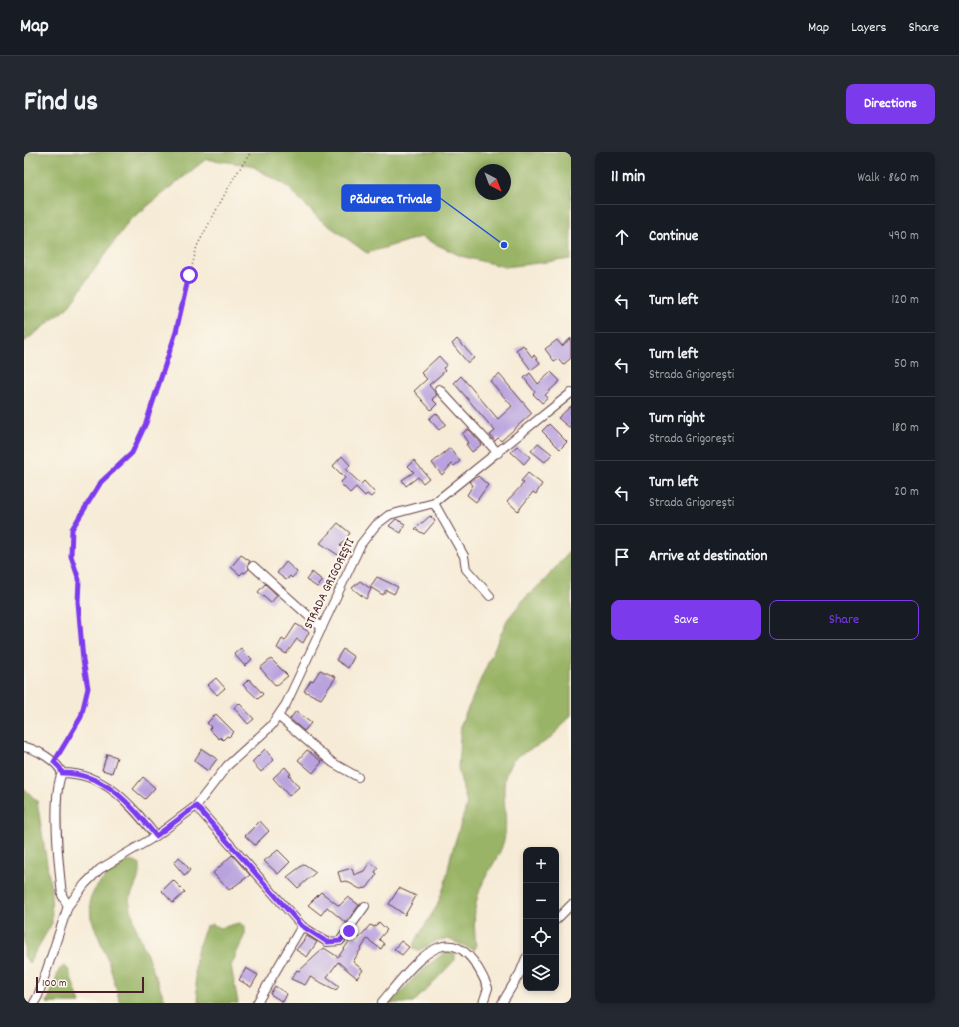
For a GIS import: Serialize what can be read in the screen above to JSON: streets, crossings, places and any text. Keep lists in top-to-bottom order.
{
  "streets": {
    "street": ["STRADA GRIGOREȘTI"]
  },
  "places": ["Pădurea Trivale"],
  "scale_bar": "100 m",
  "north": "bottom right",
  "page": {
    "header": "Map",
    "nav": ["Map", "Layers", "Share"],
    "title": "Find us",
    "buttons": [
      "Directions",
      ["Save", "Share"]
    ],
    "heading": ["11 min", "Walk · 860 m"],
    "list": [
      ["Continue", "490 m"],
      ["Turn left", "120 m"],
      ["Turn left", "Strada Grigorești", "50 m"],
      ["Turn right", "Strada Grigorești", "180 m"],
      ["Turn left", "Strada Grigorești", "20 m"],
      "Arrive at destination"
    ],
    "map_buttons": ["+", "−"],
    "scale": "100 m"
  }
}
